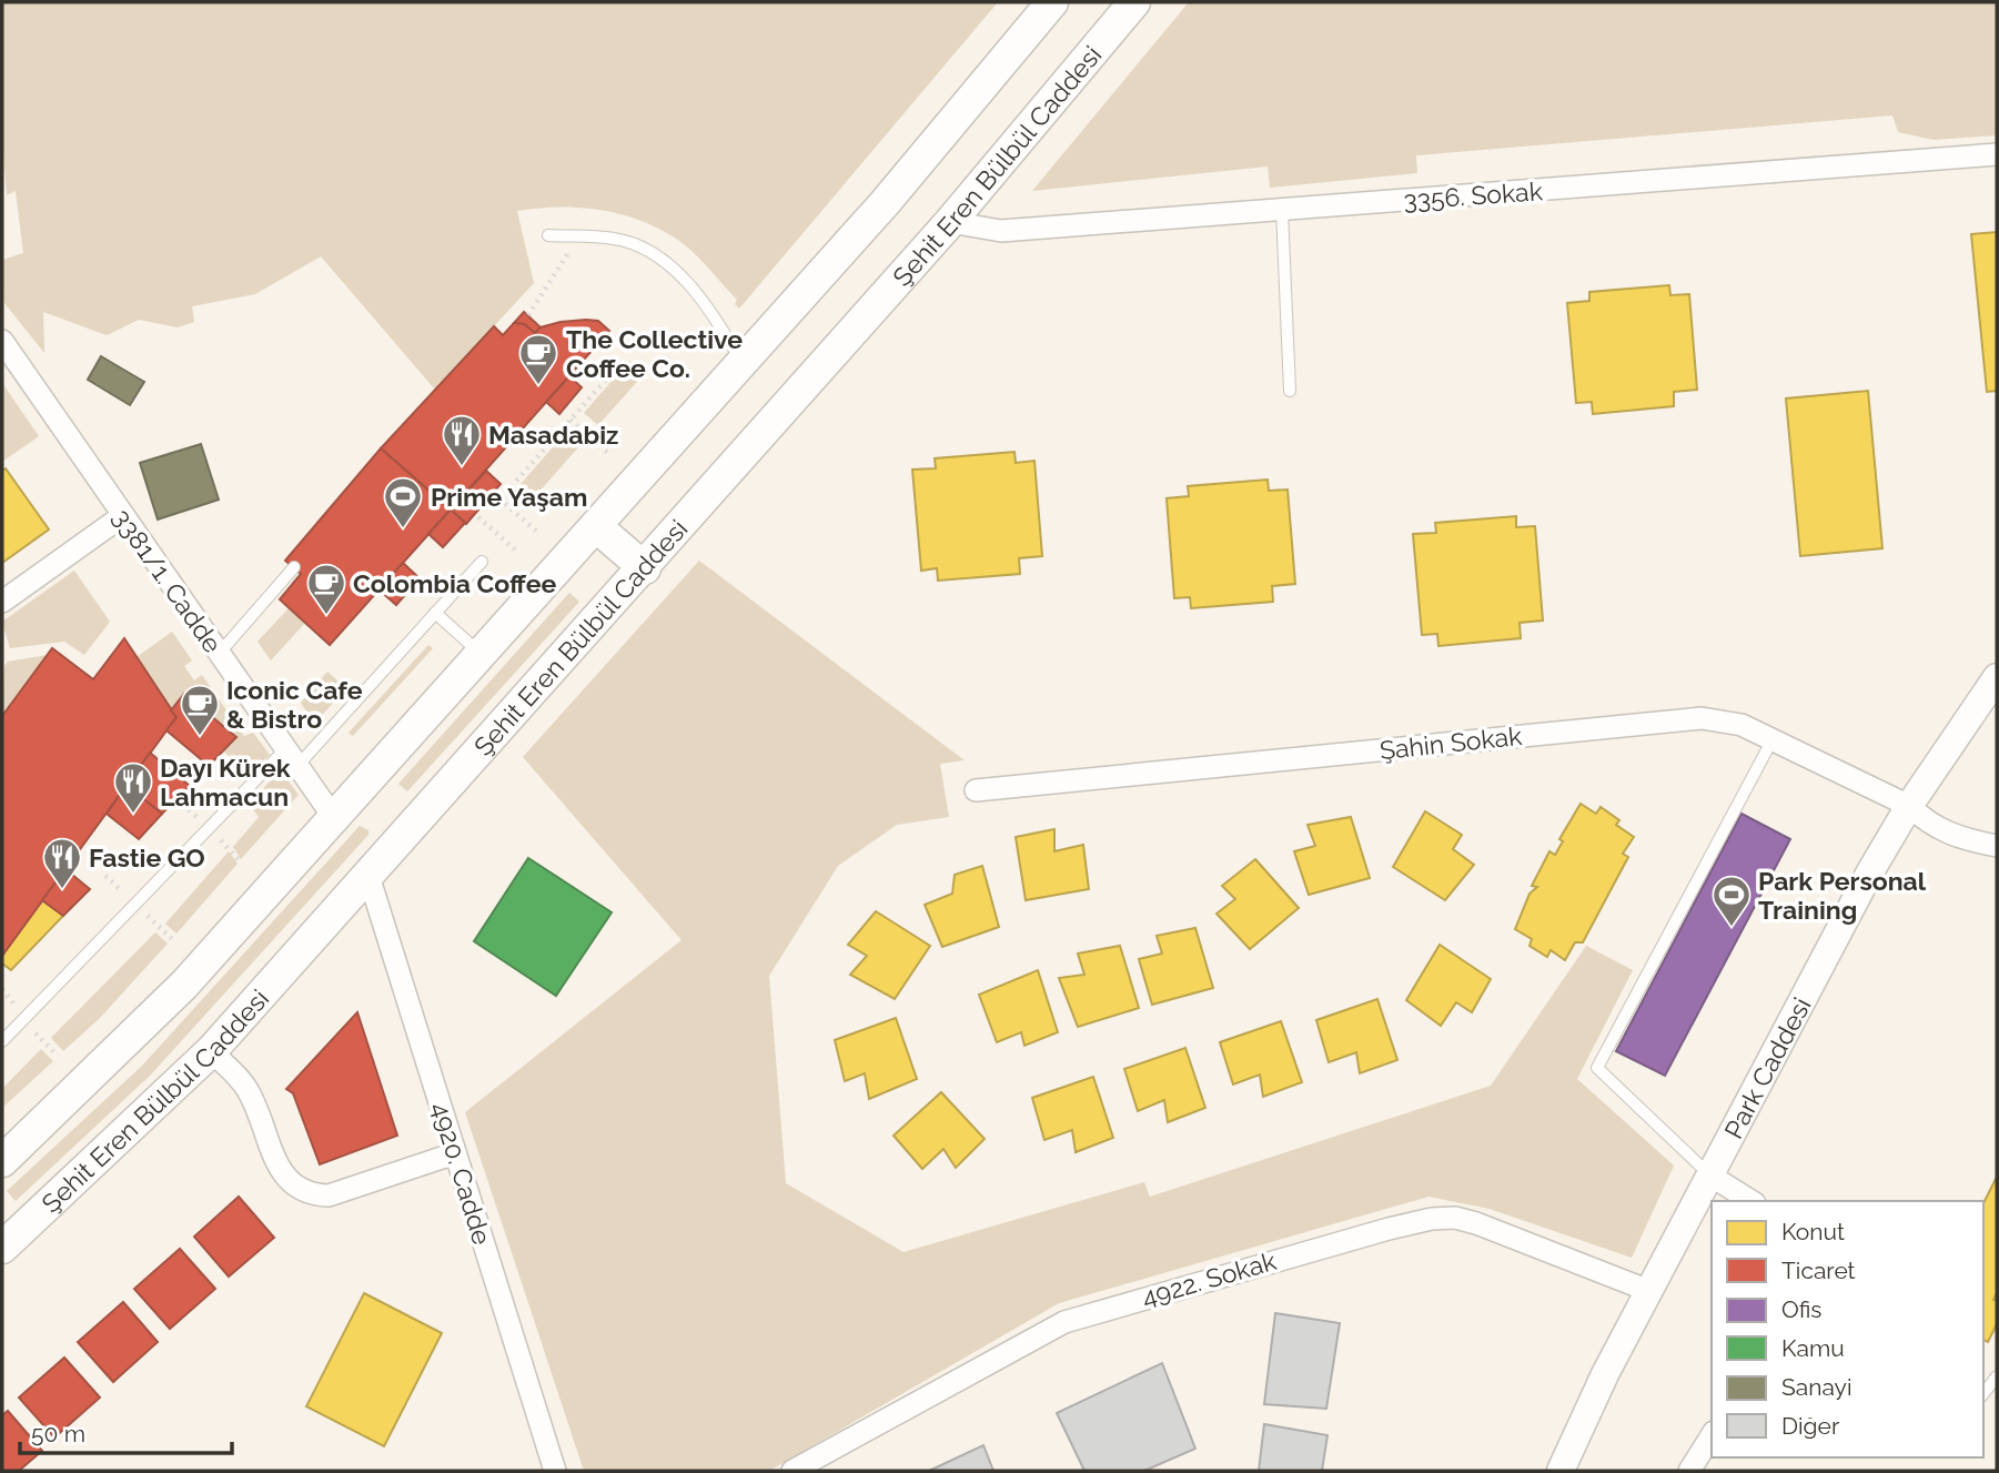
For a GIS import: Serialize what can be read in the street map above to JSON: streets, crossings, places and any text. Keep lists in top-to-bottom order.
{
  "streets": {
    "main road": ["Şehit Eren Bülbül Caddesi"],
    "street": [
      "3356. Sokak",
      "3381/1. Cadde",
      "Şahin Sokak",
      "Park Caddesi",
      "4920. Cadde",
      "4922. Sokak"
    ]
  },
  "crossings": [
    ["Şehit Eren Bülbül Caddesi", "3356. Sokak"],
    ["Şehit Eren Bülbül Caddesi", "4920. Cadde"],
    ["Şahin Sokak", "Park Caddesi"],
    ["Park Caddesi", "4922. Sokak"]
  ],
  "places": {
    "cafe": ["The Collective Coffee Co.", "Colombia Coffee", "Iconic Cafe & Bistro"],
    "restaurant": ["Masadabiz", "Dayı Kürek Lahmacun", "Fastie GO"],
    "sports": ["Prime Yaşam", "Park Personal Training"]
  },
  "legend": [
    "Konut",
    "Ticaret",
    "Ofis",
    "Kamu",
    "Sanayi",
    "Diğer"
  ],
  "scale_bar": "50 m"
}
